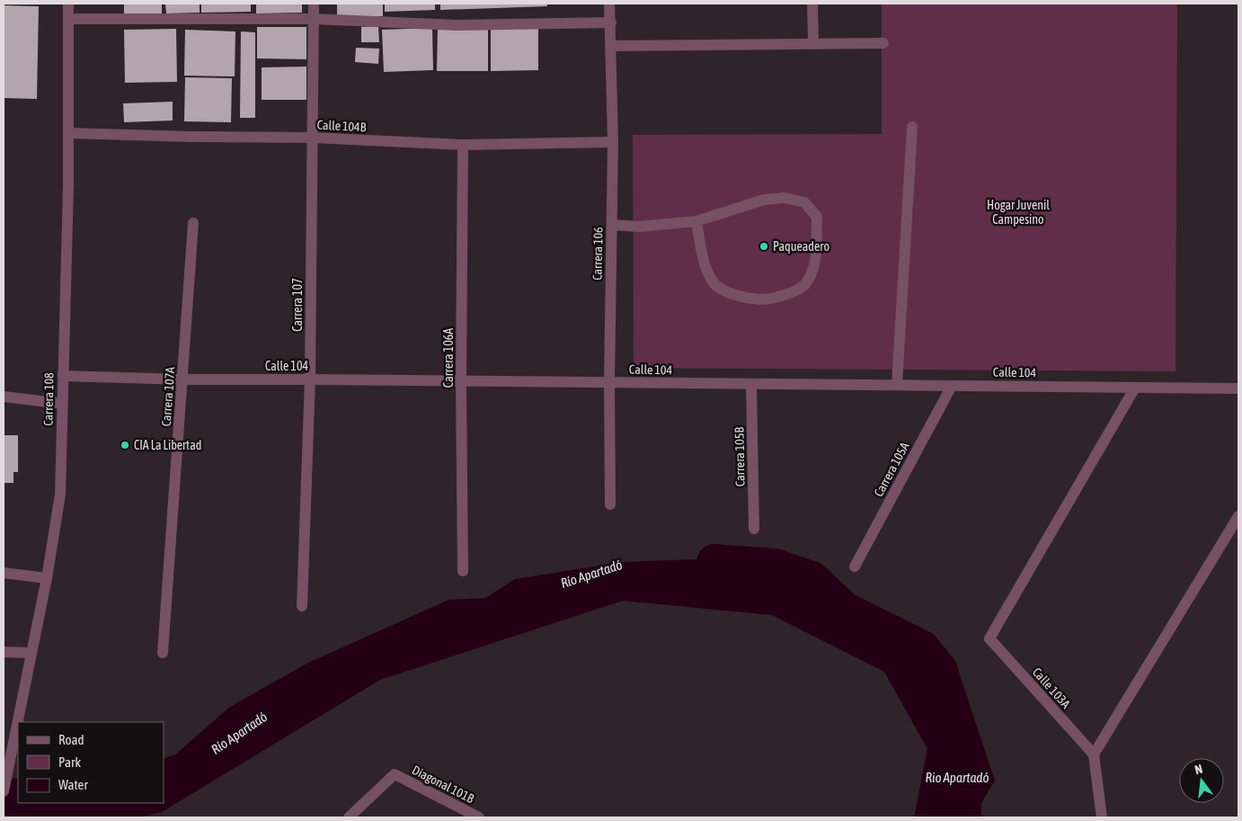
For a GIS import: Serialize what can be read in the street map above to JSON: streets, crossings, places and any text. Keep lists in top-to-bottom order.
{
  "streets": {
    "street": [
      "Calle 104B",
      "Carrera 106",
      "Carrera 107",
      "Carrera 106A",
      "Calle 104",
      "Carrera 107A",
      "Carrera 108",
      "Carrera 105B",
      "Carrera 105A",
      "Calle 103A",
      "Diagonal 101B"
    ]
  },
  "crossings": [
    ["Calle 104B", "Carrera 106"],
    ["Calle 104B", "Carrera 107"],
    ["Calle 104B", "Carrera 106A"],
    ["Calle 104B", "Carrera 108"],
    ["Carrera 106", "Calle 104"],
    ["Carrera 107", "Calle 104"],
    ["Carrera 106A", "Calle 104"],
    ["Calle 104", "Carrera 107A"],
    ["Calle 104", "Carrera 108"],
    ["Calle 104", "Carrera 105B"],
    ["Calle 104", "Carrera 105A"],
    ["Calle 104", "Calle 103A"]
  ],
  "water": ["Río Apartadó", "Rio Apartadó"],
  "parks": ["Hogar Juvenil Campesino"],
  "places": ["Paqueadero", "CIA La Libertad"],
  "legend": ["Road", "Park", "Water"],
  "north": "top"
}
